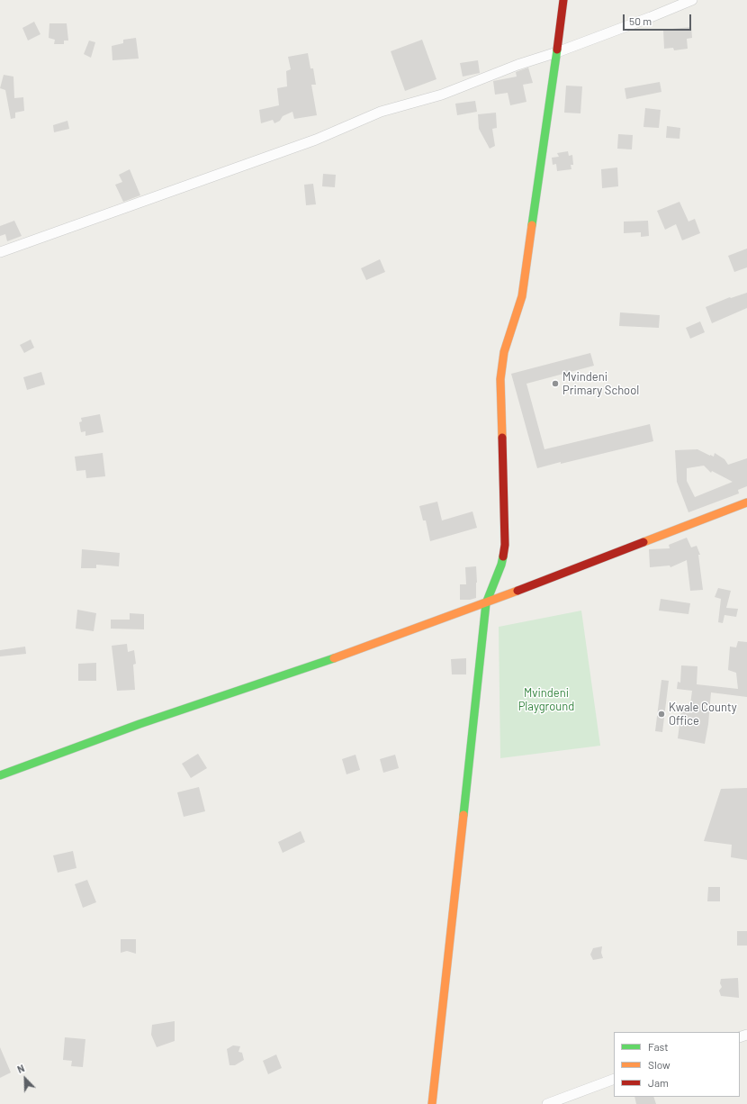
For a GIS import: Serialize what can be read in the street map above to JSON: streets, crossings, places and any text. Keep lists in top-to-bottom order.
{
  "parks": ["Mvindeni Playground"],
  "places": ["Mvindeni Primary School", "Kwale County Office"],
  "legend": ["Fast", "Slow", "Jam"],
  "scale_bar": "50 m",
  "north": "top left"
}
